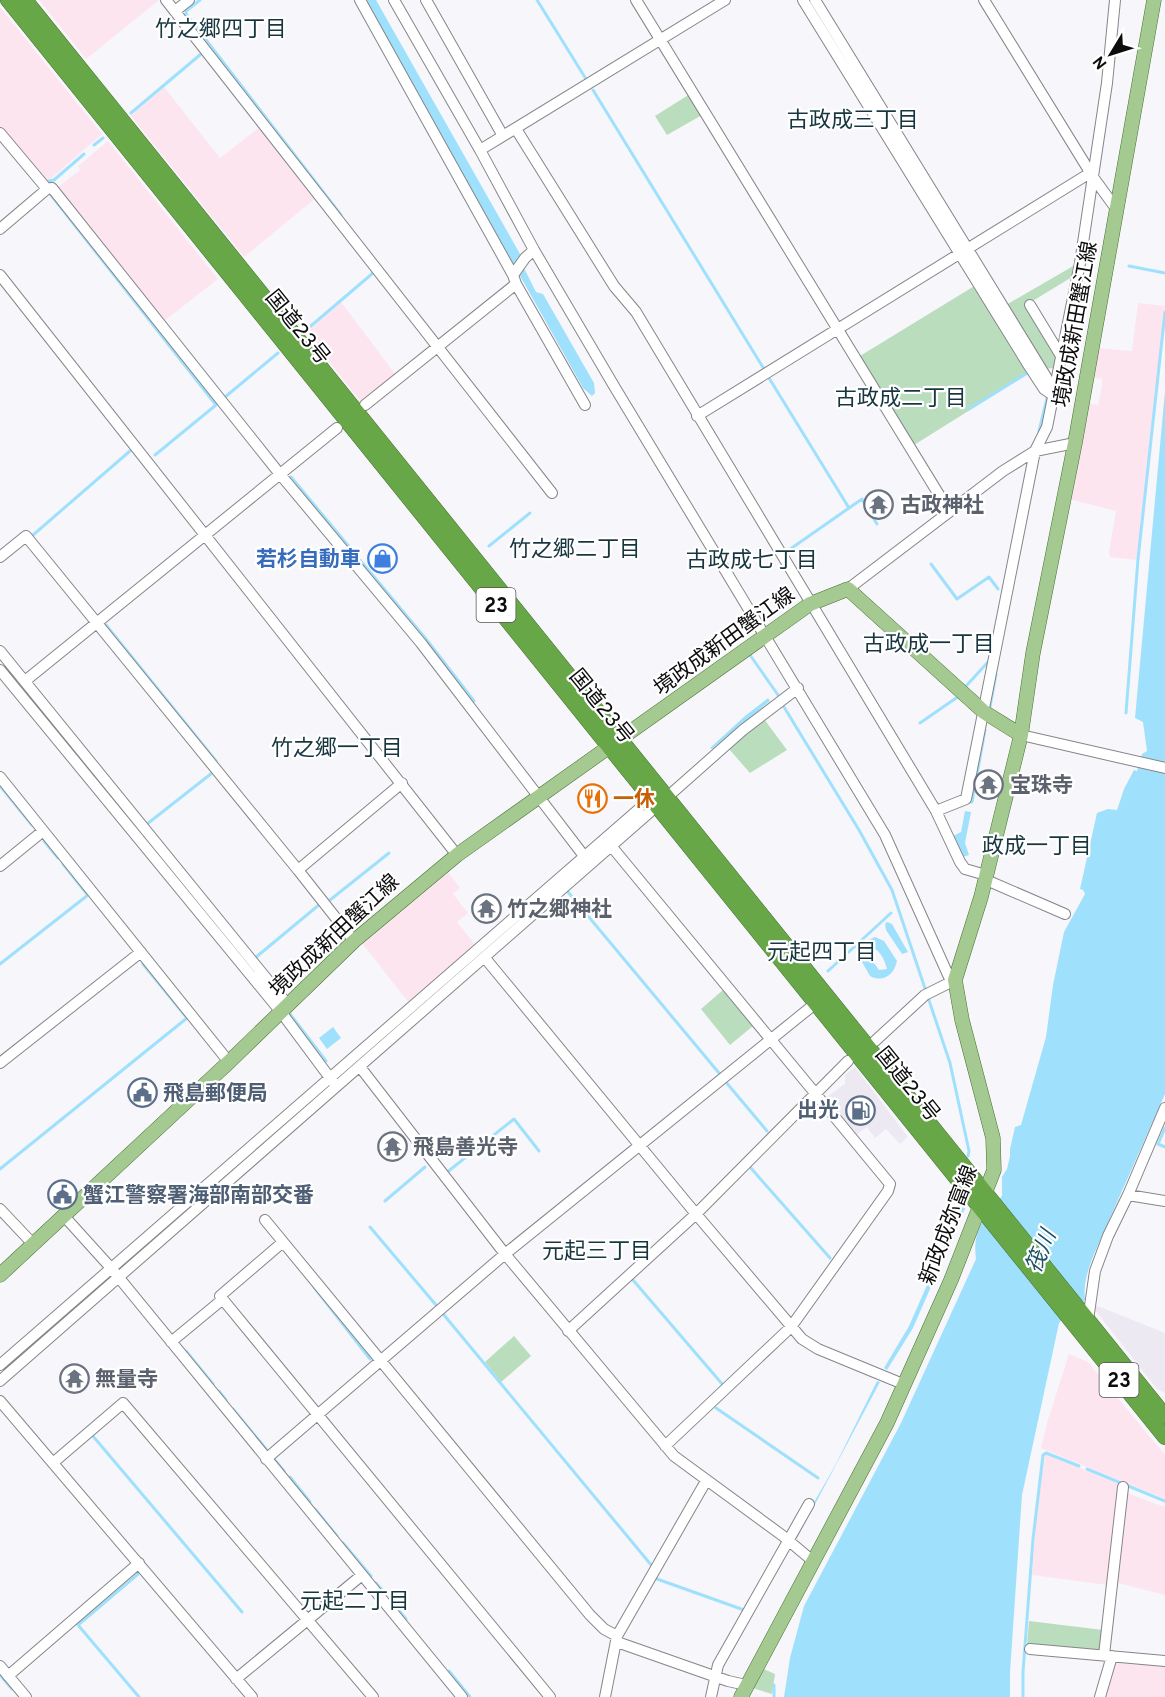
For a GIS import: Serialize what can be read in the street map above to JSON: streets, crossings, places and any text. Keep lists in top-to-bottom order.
{
  "streets": {
    "highway": ["国道23号", "23"],
    "main road": ["境政成新田蟹江線", "新政成弥富線"]
  },
  "crossings": [
    ["境政成新田蟹江線", "国道23号"],
    ["境政成新田蟹江線", "新政成弥富線"],
    ["国道23号", "新政成弥富線"]
  ],
  "districts": [
    "竹之郷四丁目",
    "古政成三丁目",
    "古政成二丁目",
    "竹之郷二丁目",
    "古政成七丁目",
    "古政成一丁目",
    "竹之郷一丁目",
    "政成一丁目",
    "元起四丁目",
    "元起三丁目",
    "元起二丁目"
  ],
  "water": ["筏川"],
  "places": {
    "temple": [
      "古政神社",
      "宝珠寺",
      "竹之郷神社",
      "飛島善光寺",
      "無量寺"
    ],
    "shop": ["若杉自動車"],
    "restaurant": ["一休"],
    "public building": ["飛島郵便局", "蟹江警察署海部南部交番"],
    "fuel station": ["出光"]
  },
  "north": "bottom left"
}
